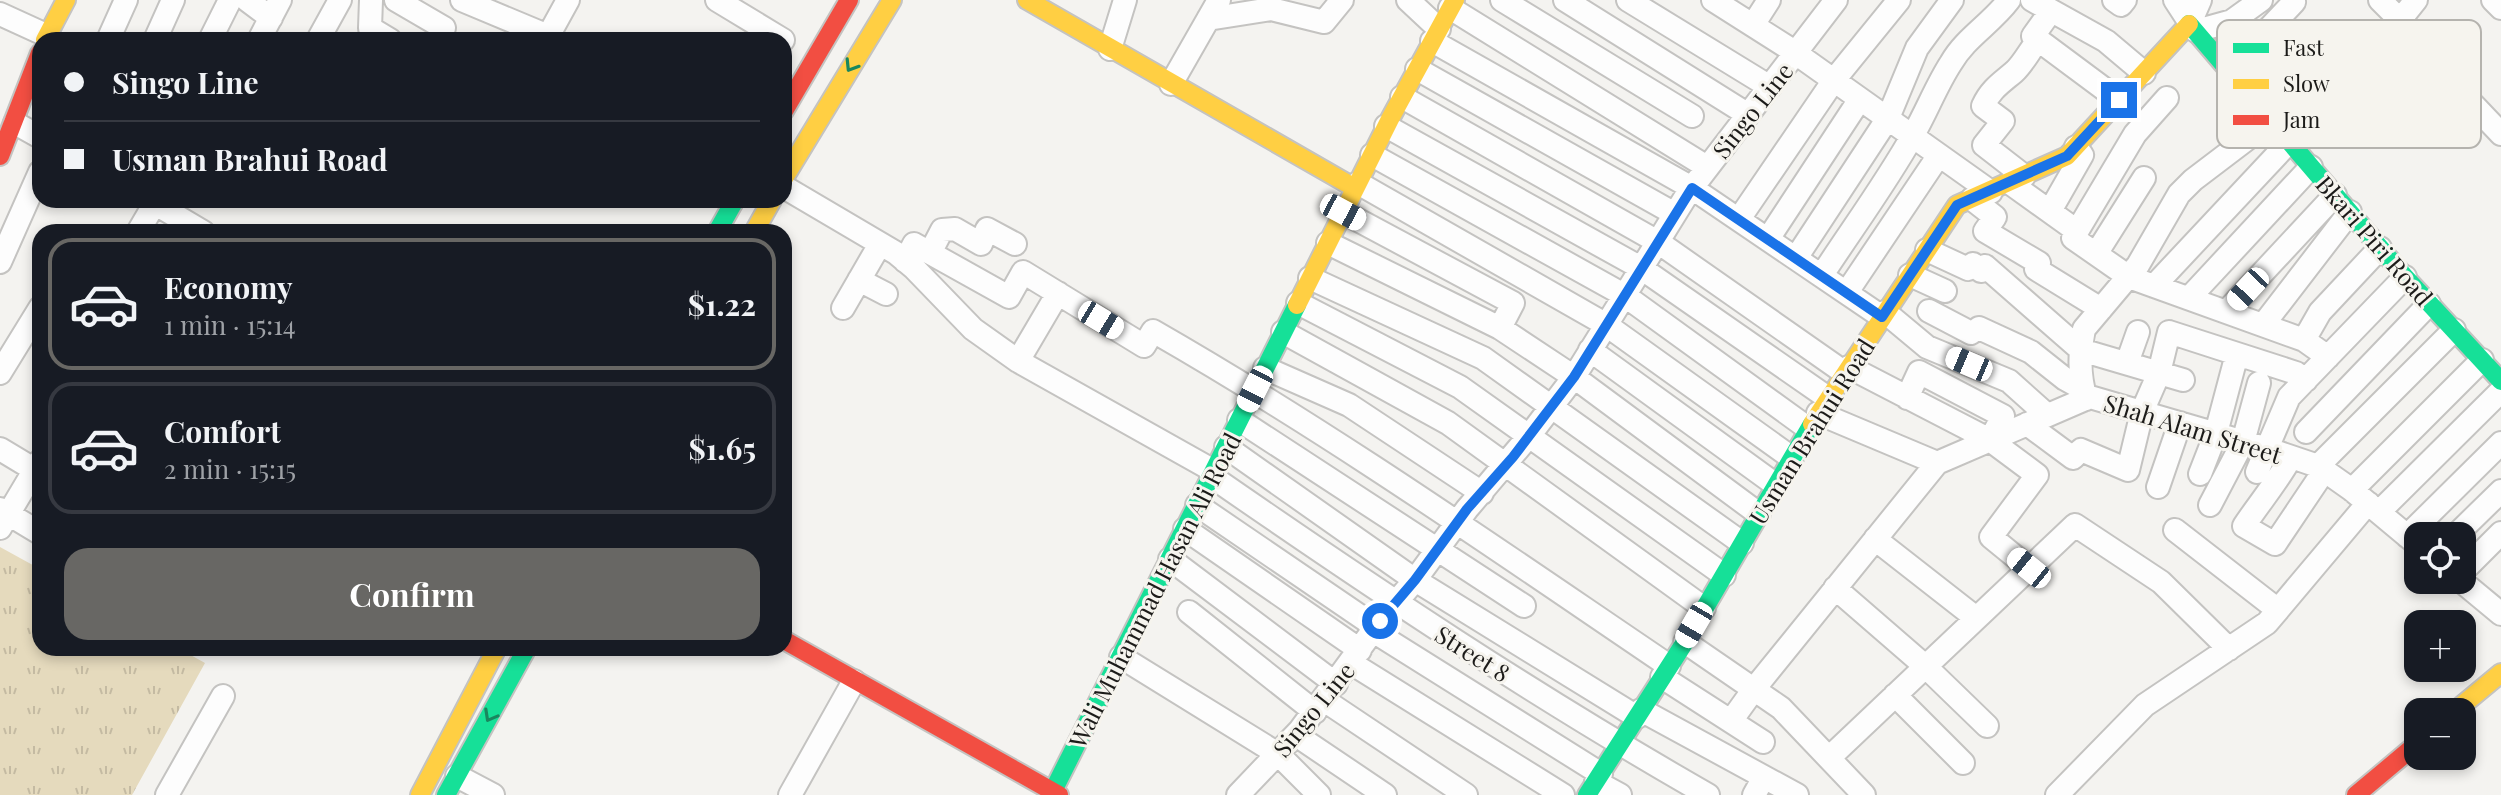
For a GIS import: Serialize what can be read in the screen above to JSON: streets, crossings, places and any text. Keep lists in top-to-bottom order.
{
  "streets": {
    "street": [
      "Singo Line",
      "Bkari Piri Road",
      "Shah Alam Street",
      "Usman Brahui Road",
      "Wali Muhammad Hasan Ali Road",
      "Street 8"
    ]
  },
  "crossings": [
    ["Singo Line", "Street 8"],
    ["Bkari Piri Road", "Usman Brahui Road"],
    ["Usman Brahui Road", "Street 8"],
    ["Wali Muhammad Hasan Ali Road", "Street 8"]
  ],
  "legend": ["Fast", "Slow", "Jam"],
  "page": {
    "banner": ["Singo Line", "Usman Brahui Road"],
    "list": [
      {
        "name": "Economy",
        "note": "1 min · 15:14",
        "value": "$1.22"
      },
      {
        "name": "Comfort",
        "note": "2 min · 15:15",
        "value": "$1.65"
      }
    ],
    "map_buttons": ["+", "−"],
    "buttons": "Confirm"
  }
}
